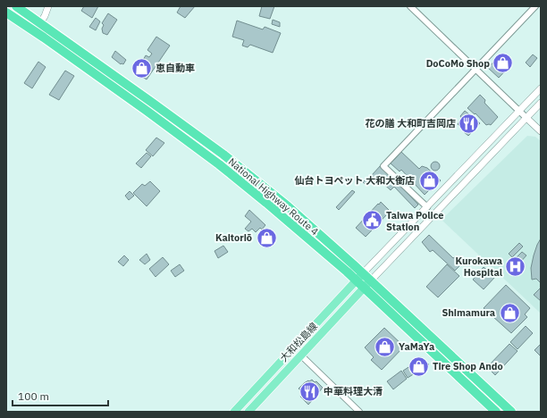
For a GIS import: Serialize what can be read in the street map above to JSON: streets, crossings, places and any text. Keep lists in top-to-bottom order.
{
  "streets": {
    "highway": ["National Highway Route 4"],
    "main road": ["大和松島線"]
  },
  "crossings": [
    ["National Highway Route 4", "大和松島線"]
  ],
  "places": {
    "shop": [
      "DoCoMo Shop",
      "恵自動車",
      "仙台トヨペット 大和大衡店",
      "Kaitoriō",
      "Shimamura",
      "YaMaYa",
      "Tire Shop Ando"
    ],
    "restaurant": ["花の膳 大和町吉岡店", "中華料理大清"],
    "public building": ["Taiwa Police Station"],
    "hospital": ["Kurokawa Hospital"]
  },
  "scale_bar": "100 m"
}
